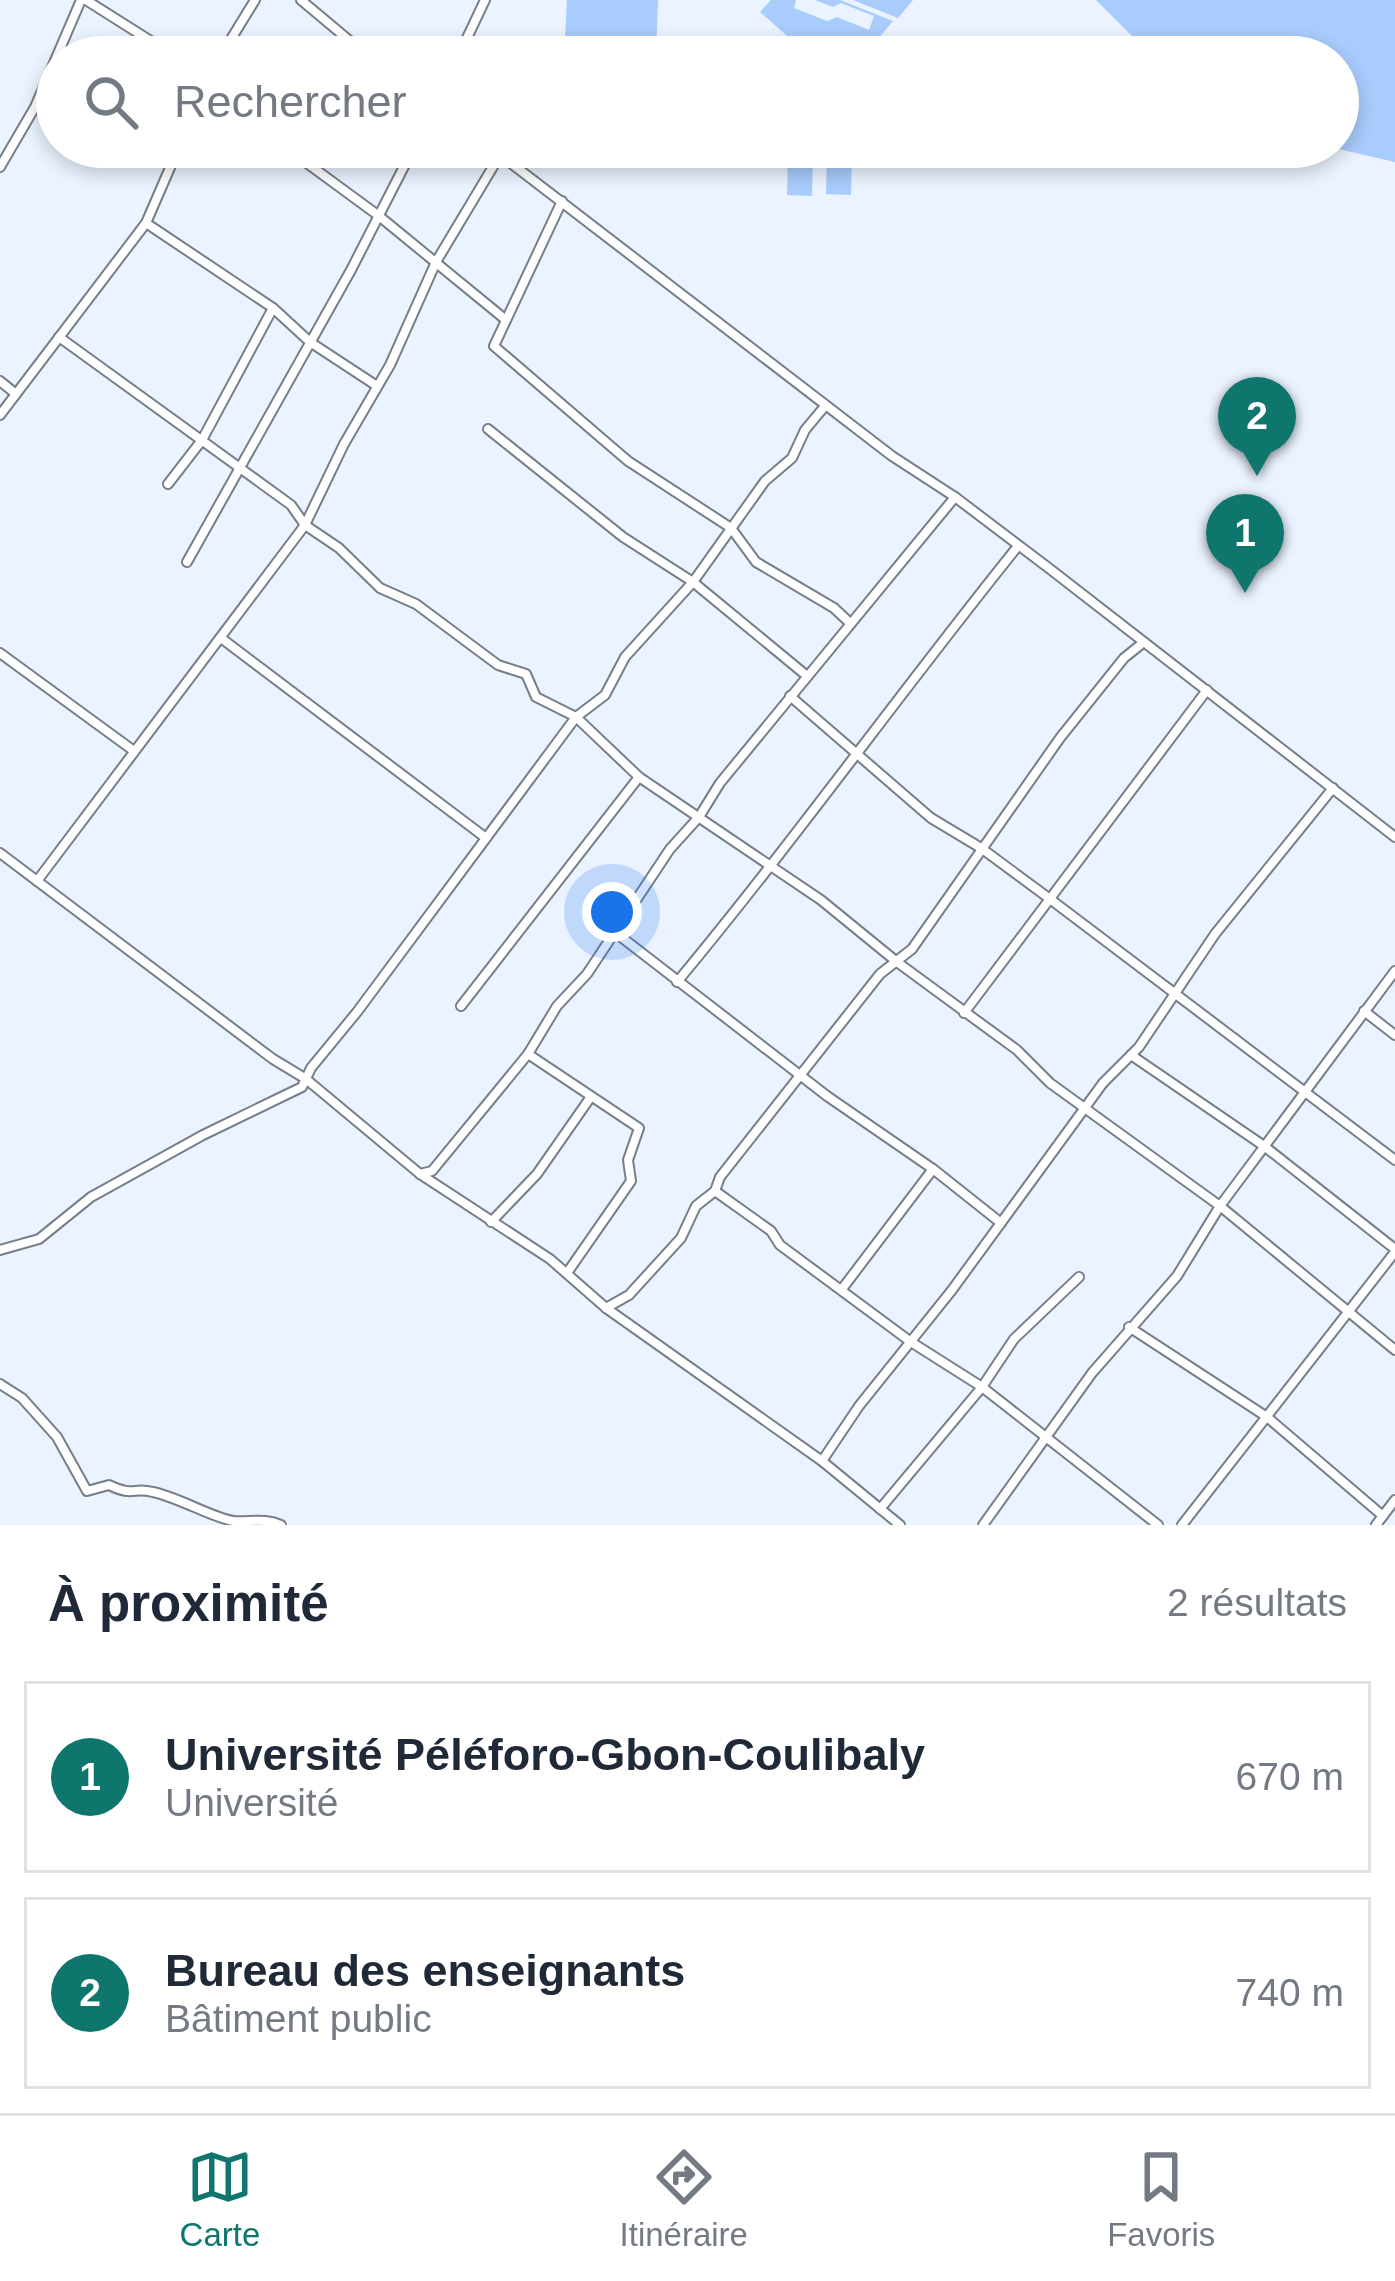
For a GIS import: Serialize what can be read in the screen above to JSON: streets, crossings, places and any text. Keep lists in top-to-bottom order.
{
  "page": {
    "search": "Rechercher",
    "pins": ["2", "1"],
    "heading": ["À proximité", "2 résultats"],
    "list": [
      {
        "mark": "1",
        "name": "Université Péléforo-Gbon-Coulibaly",
        "note": "Université",
        "value": "670 m"
      },
      {
        "mark": "2",
        "name": "Bureau des enseignants",
        "note": "Bâtiment public",
        "value": "740 m"
      }
    ],
    "nav": ["Carte", "Itinéraire", "Favoris"]
  }
}
